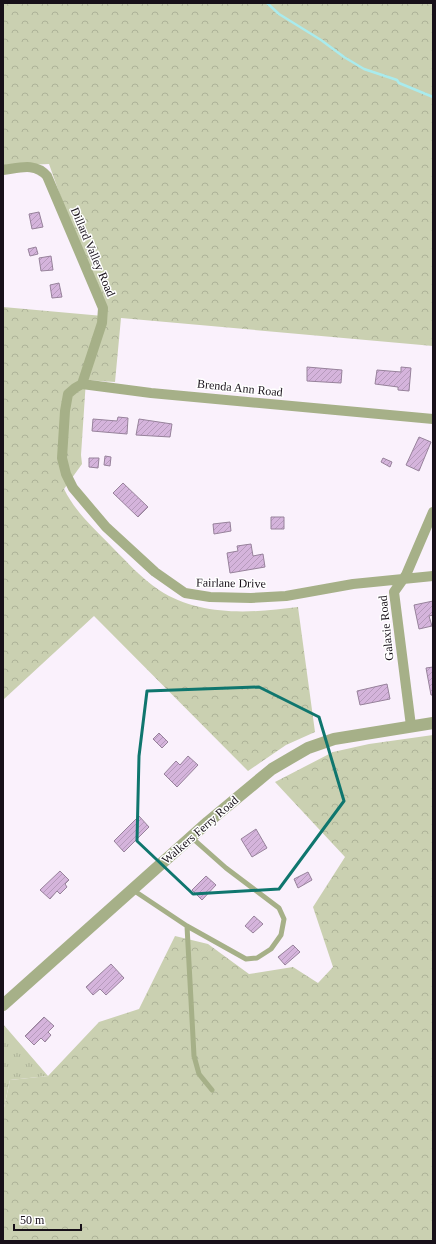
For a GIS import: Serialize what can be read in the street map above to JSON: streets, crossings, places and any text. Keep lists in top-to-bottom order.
{
  "streets": {
    "street": [
      "Dillard Valley Road",
      "Brenda Ann Road",
      "Fairlane Drive",
      "Galaxie Road",
      "Walkers Ferry Road"
    ]
  },
  "crossings": [
    ["Dillard Valley Road", "Brenda Ann Road"],
    ["Dillard Valley Road", "Fairlane Drive"],
    ["Brenda Ann Road", "Fairlane Drive"],
    ["Fairlane Drive", "Galaxie Road"],
    ["Galaxie Road", "Walkers Ferry Road"]
  ],
  "scale_bar": "50 m"
}
